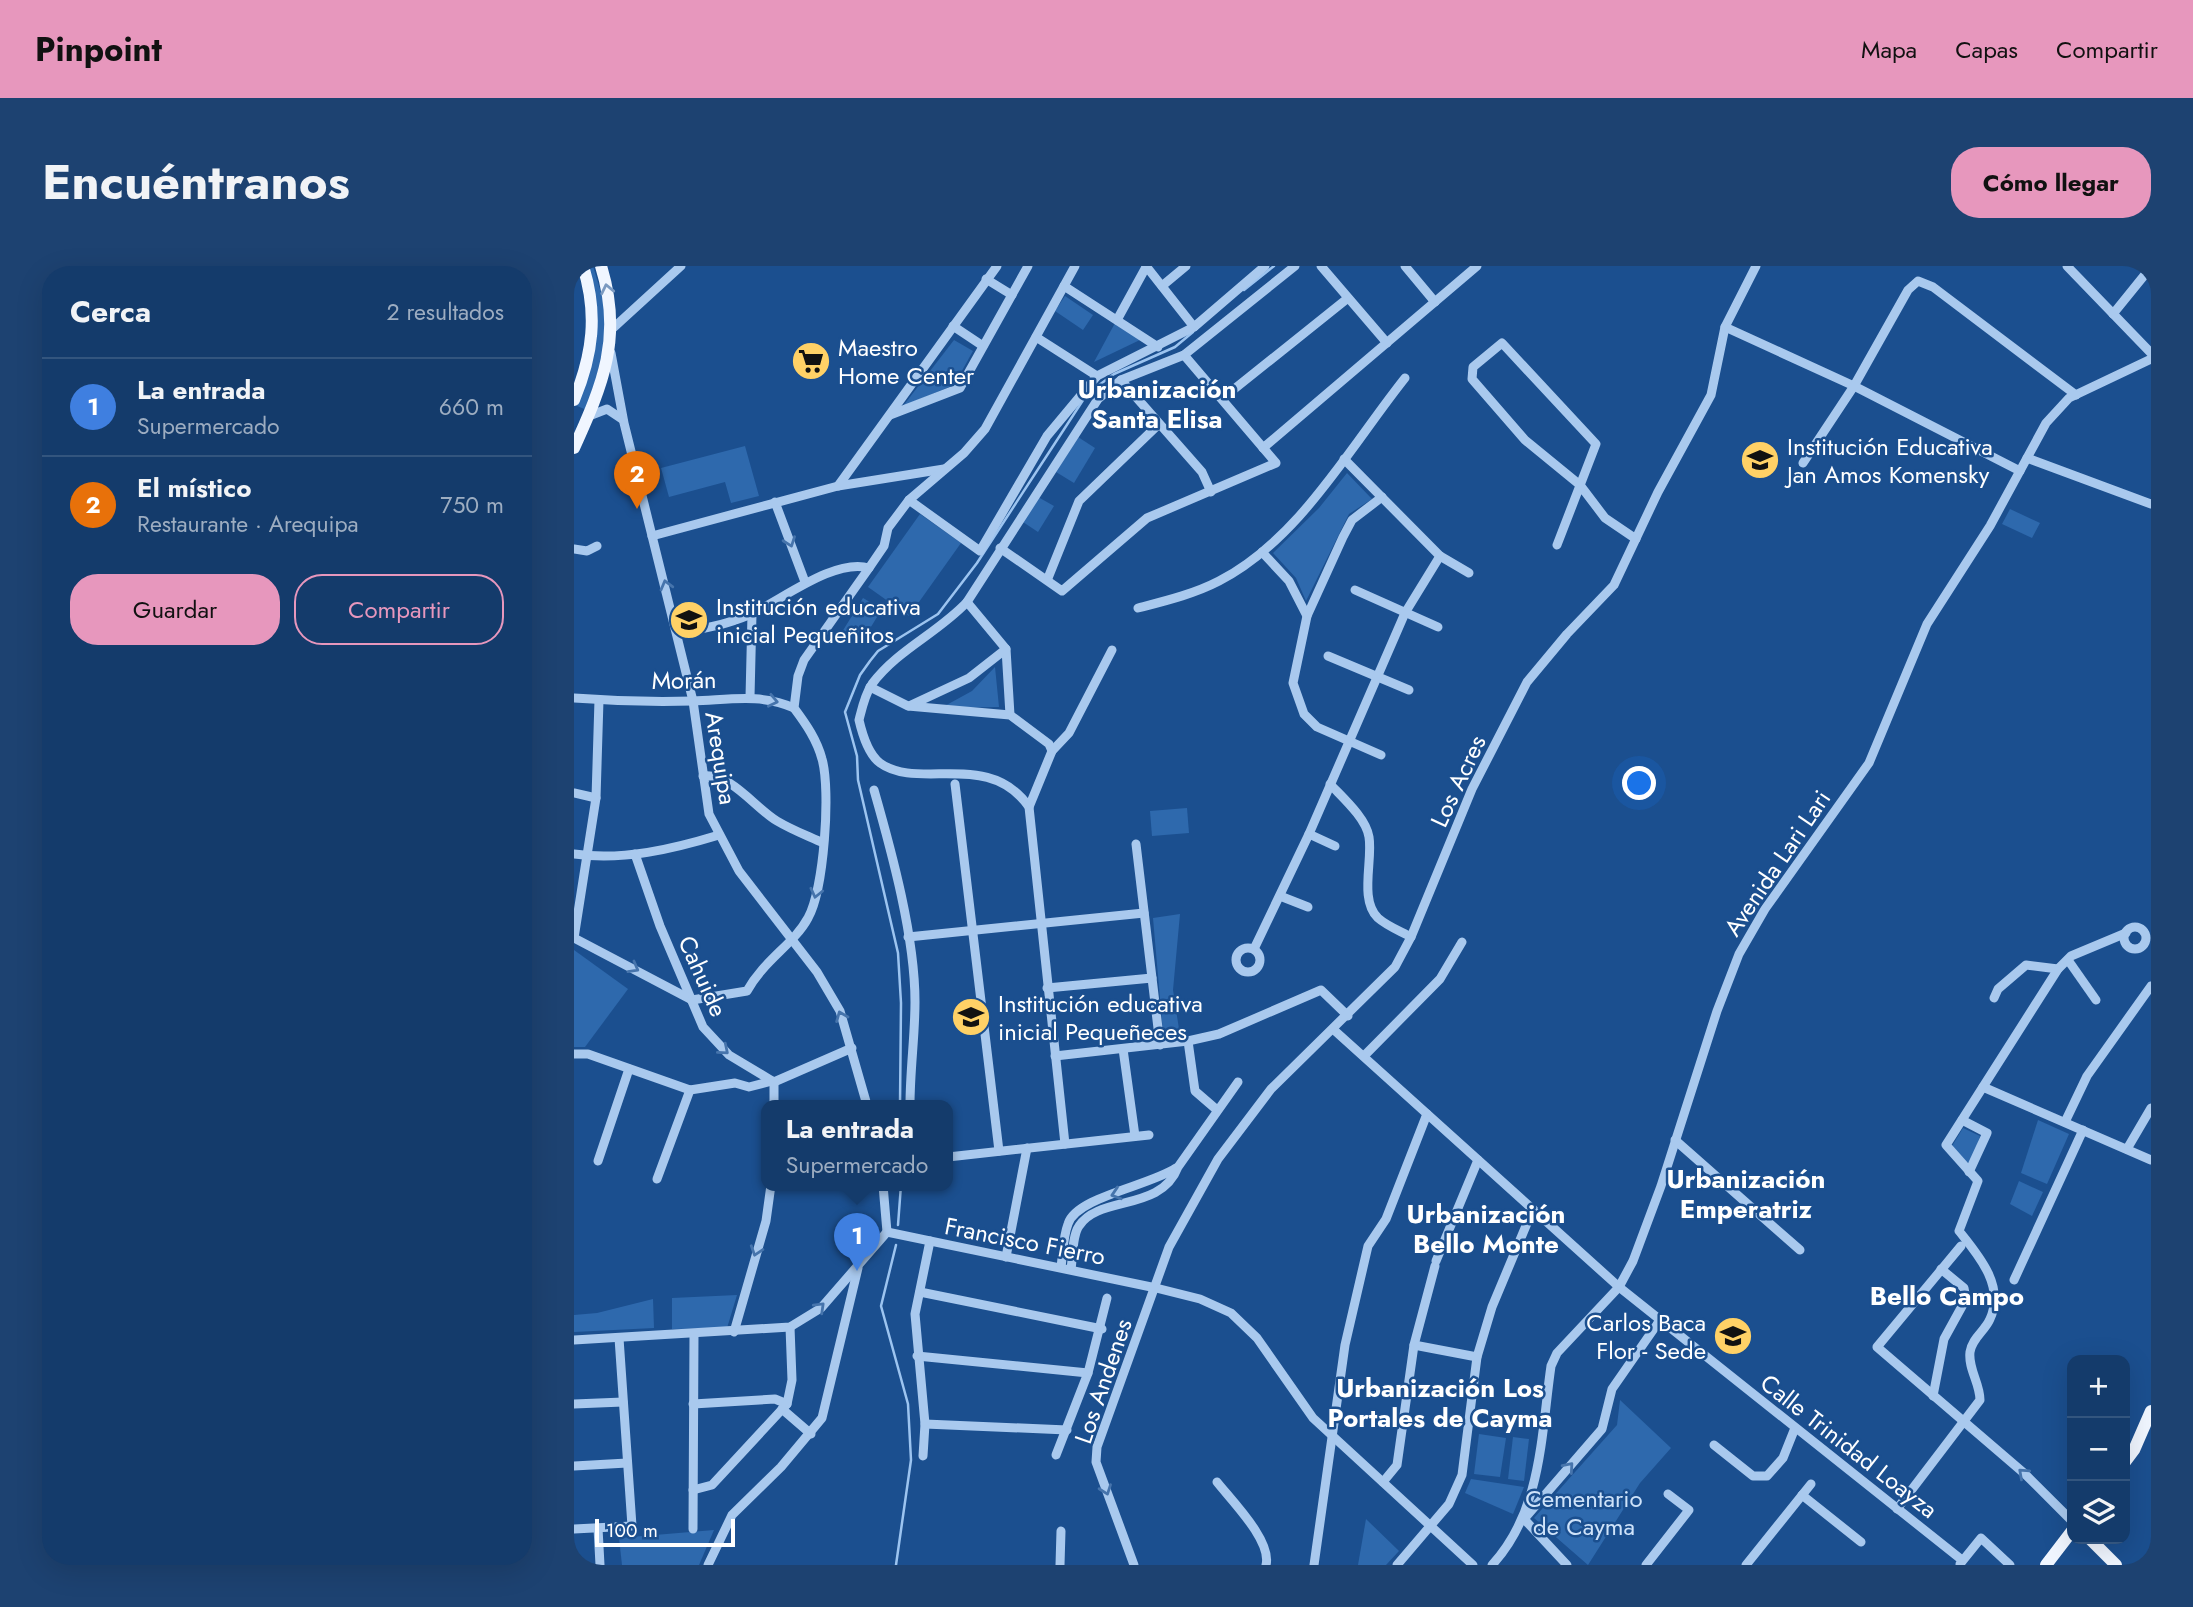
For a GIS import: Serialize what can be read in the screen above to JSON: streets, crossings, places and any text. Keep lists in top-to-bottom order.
{
  "streets": {
    "street": [
      "Morán",
      "Arequipa",
      "Los Acres",
      "Avenida Lari Lari",
      "Cahuide",
      "Francisco Fierro",
      "Los Andenes",
      "Calle Trinidad Loayza"
    ]
  },
  "crossings": [
    ["Morán", "Arequipa"],
    ["Los Acres", "Francisco Fierro"],
    ["Los Acres", "Los Andenes"],
    ["Los Acres", "Calle Trinidad Loayza"],
    ["Avenida Lari Lari", "Calle Trinidad Loayza"],
    ["Francisco Fierro", "Los Andenes"]
  ],
  "one_way": ["Cahuide"],
  "districts": [
    "Urbanización Santa Elisa",
    "Urbanización Emperatriz",
    "Urbanización Bello Monte",
    "Bello Campo",
    "Urbanización Los Portales de Cayma"
  ],
  "parks": ["Cementario de Cayma"],
  "places": {
    "supermarket": ["Maestro Home Center"],
    "school or university": [
      "Institución Educativa Jan Amos Komensky",
      "Institución educativa inicial Pequeñitos",
      "Institución educativa inicial Pequeñeces",
      "Carlos Baca Flor - Sede"
    ]
  },
  "scale_bar": "100 m",
  "page": {
    "header": "Pinpoint",
    "nav": ["Mapa", "Capas", "Compartir"],
    "title": "Encuéntranos",
    "buttons": [
      "Cómo llegar",
      ["Guardar", "Compartir"]
    ],
    "heading": ["Cerca", "2 resultados"],
    "list": [
      {
        "mark": "1",
        "name": "La entrada",
        "note": "Supermercado",
        "value": "660 m"
      },
      {
        "mark": "2",
        "name": "El místico",
        "note": "Restaurante · Arequipa",
        "value": "750 m"
      }
    ],
    "pins": ["2", "1"],
    "popup": ["La entrada", "Supermercado"],
    "map_buttons": ["+", "−"],
    "scale": "100 m"
  }
}
